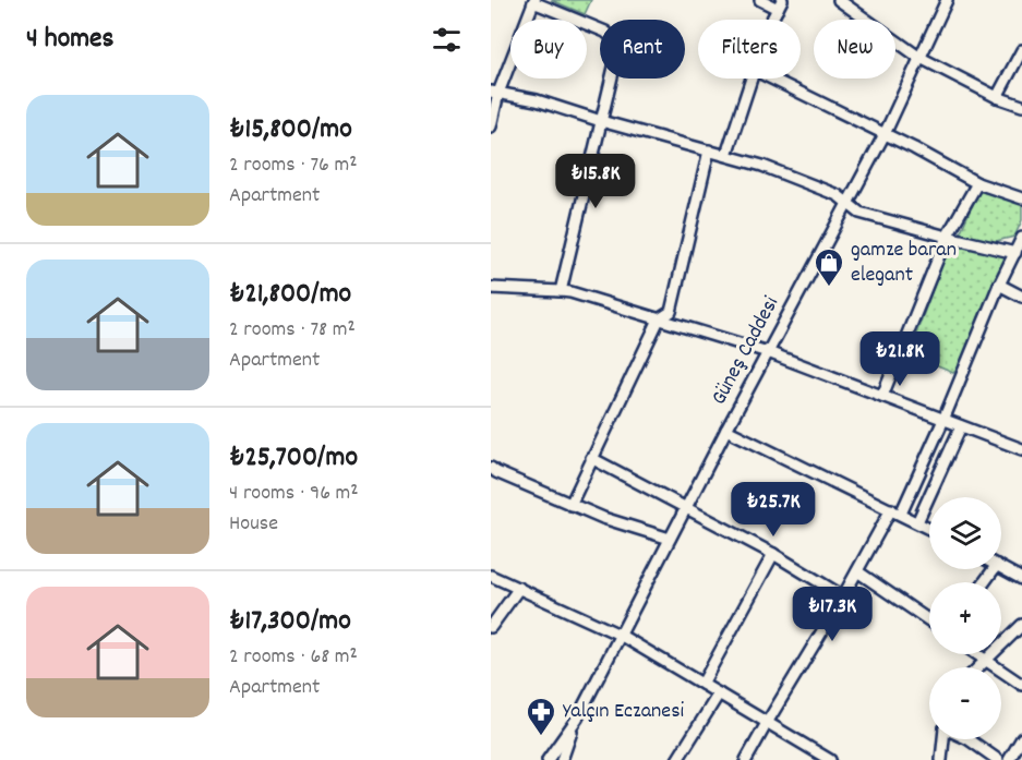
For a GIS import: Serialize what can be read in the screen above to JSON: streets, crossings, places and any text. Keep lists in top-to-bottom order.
{
  "streets": {
    "street": ["Güneş Caddesi"]
  },
  "places": {
    "shop": ["gamze baran elegant"],
    "pharmacy": ["Yalçın Eczanesi"]
  },
  "page": {
    "heading": "4 homes",
    "chip": [
      "Buy",
      "Rent",
      "Filters",
      "New"
    ],
    "list": [
      {
        "name": "₺15,800/mo",
        "note": "2 rooms · 76 m² · Apartment"
      },
      {
        "name": "₺21,800/mo",
        "note": "2 rooms · 78 m² · Apartment"
      },
      {
        "name": "₺25,700/mo",
        "note": "4 rooms · 96 m² · House"
      },
      {
        "name": "₺17,300/mo",
        "note": "2 rooms · 68 m² · Apartment"
      }
    ],
    "price": [
      "₺15.8K",
      "₺21.8K",
      "₺25.7K",
      "₺17.3K"
    ],
    "map_buttons": ["+", "−"]
  }
}
